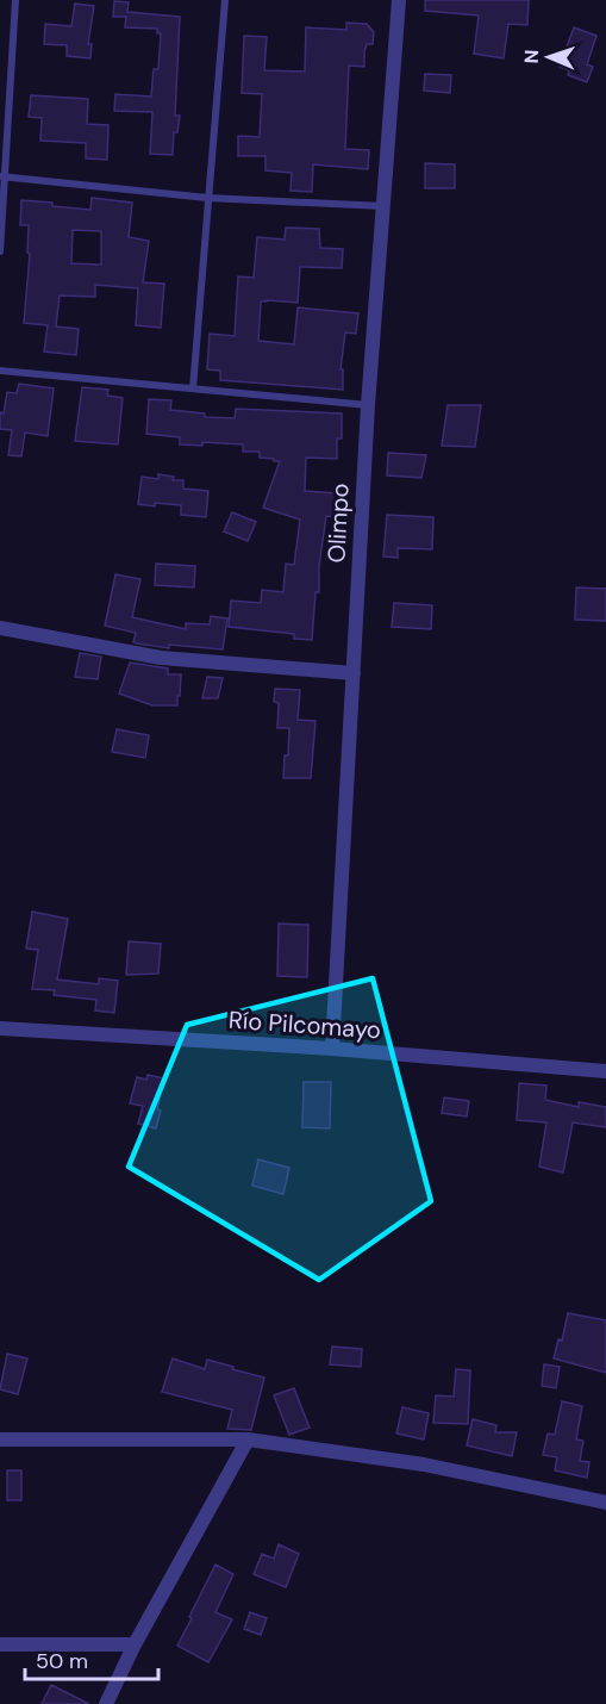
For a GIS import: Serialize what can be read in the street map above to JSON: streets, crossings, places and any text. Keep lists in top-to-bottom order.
{
  "streets": {
    "street": ["Olimpo", "Río Pilcomayo"]
  },
  "crossings": [
    ["Olimpo", "Río Pilcomayo"]
  ],
  "scale_bar": "50 m",
  "north": "left"
}
